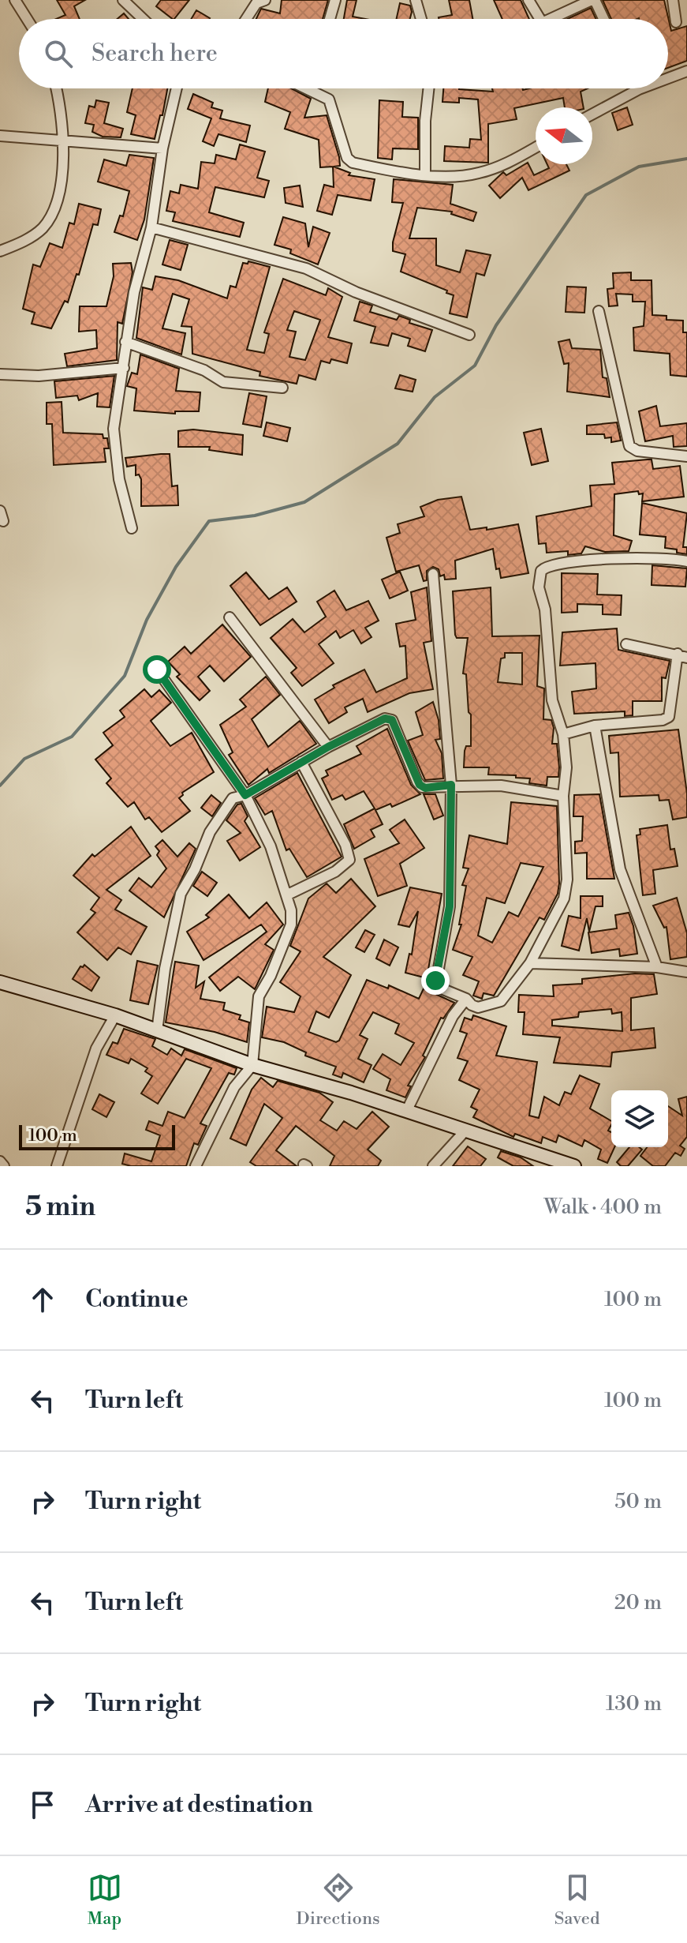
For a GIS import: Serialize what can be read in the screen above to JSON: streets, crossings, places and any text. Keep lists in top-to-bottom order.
{
  "scale_bar": "100 m",
  "north": "left",
  "page": {
    "search": "Search here",
    "scale": "100 m",
    "heading": ["5 min", "Walk · 400 m"],
    "list": [
      ["Continue", "100 m"],
      ["Turn left", "100 m"],
      ["Turn right", "50 m"],
      ["Turn left", "20 m"],
      ["Turn right", "130 m"],
      "Arrive at destination"
    ],
    "nav": ["Map", "Directions", "Saved"]
  }
}
